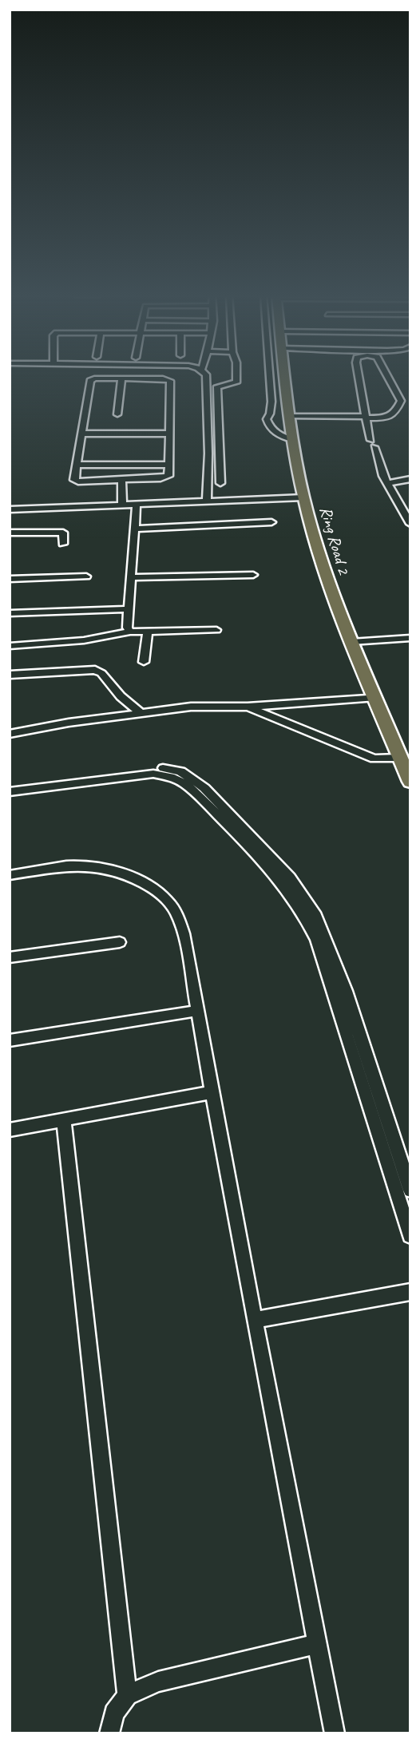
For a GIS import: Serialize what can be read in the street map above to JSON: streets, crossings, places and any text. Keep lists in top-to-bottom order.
{
  "streets": {
    "main road": ["Ring Road 2"]
  }
}
